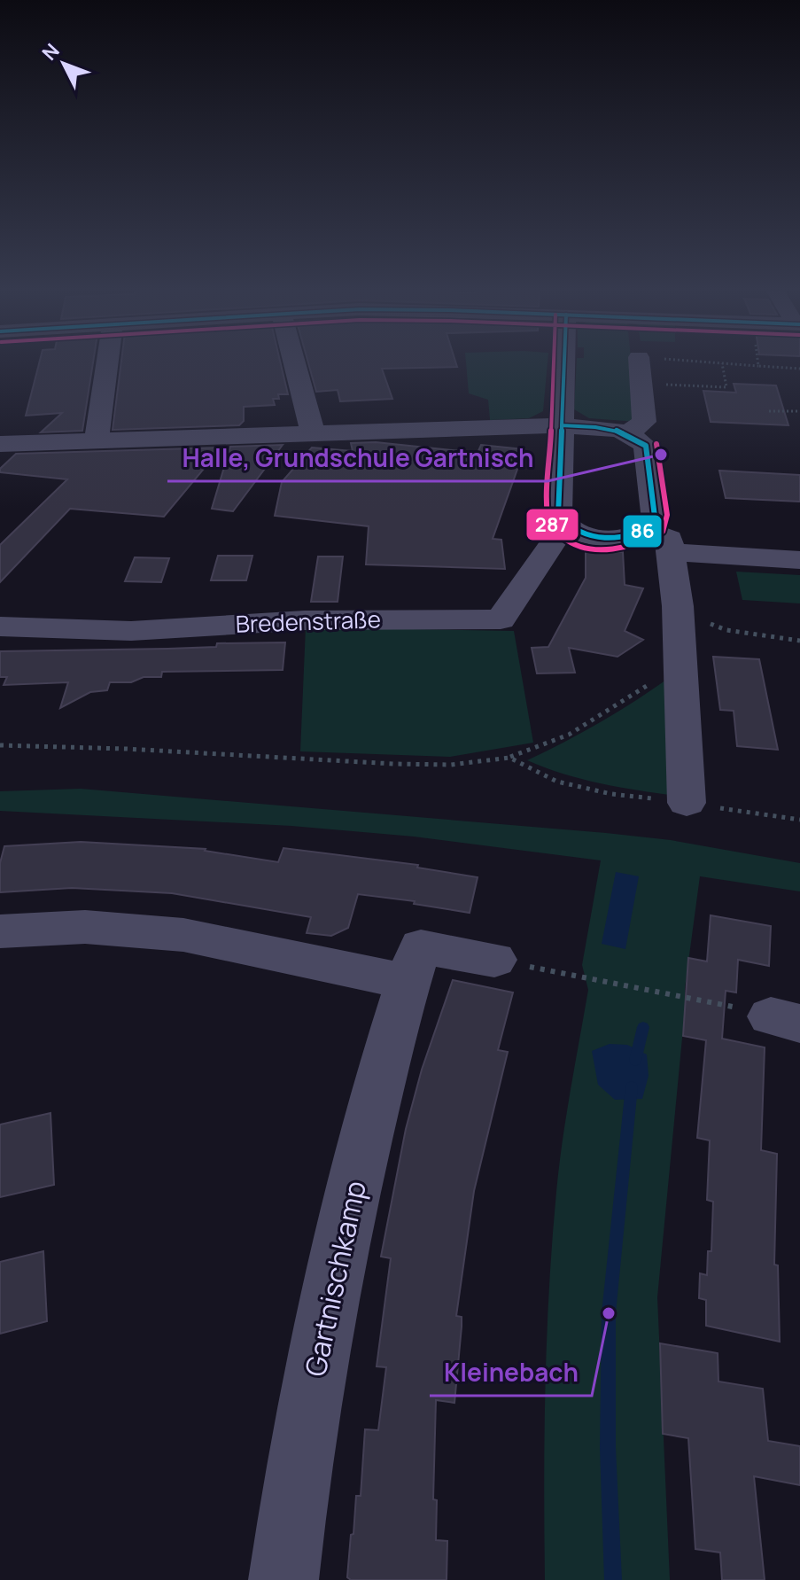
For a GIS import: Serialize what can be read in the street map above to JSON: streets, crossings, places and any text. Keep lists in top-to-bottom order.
{
  "streets": {
    "street": ["Bredenstraße", "Gartnischkamp"]
  },
  "places": ["Halle, Grundschule Gartnisch", "Kleinebach"],
  "lines": ["transit line 86", "transit line 287"],
  "north": "top left"
}
